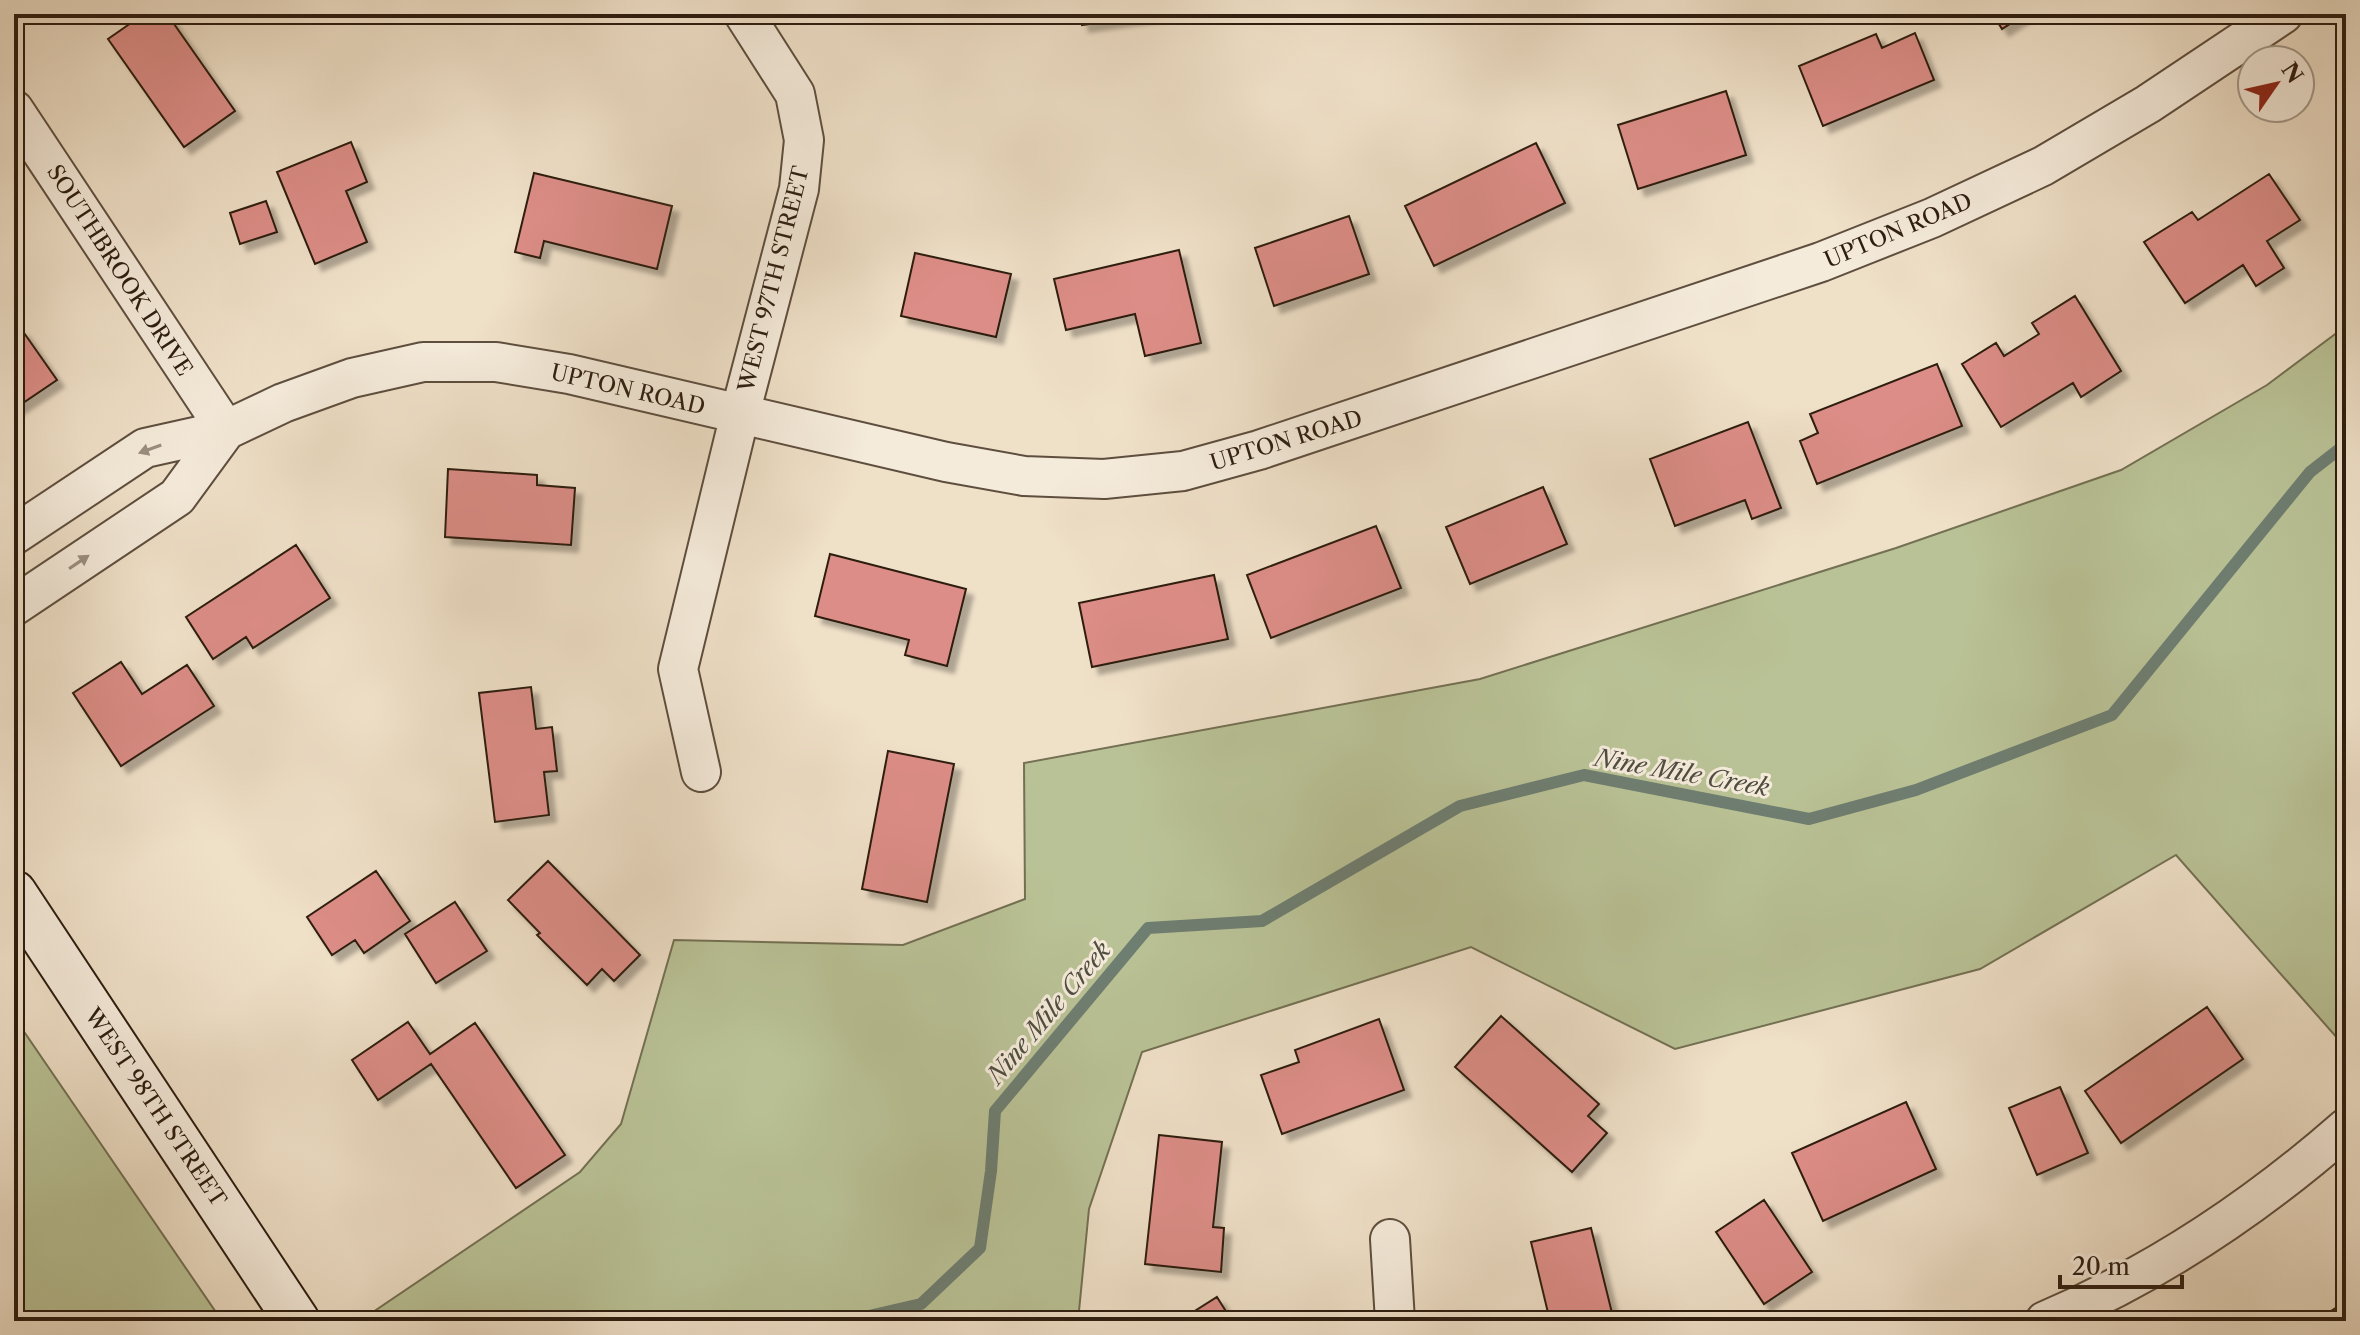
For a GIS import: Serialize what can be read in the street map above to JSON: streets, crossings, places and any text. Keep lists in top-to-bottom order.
{
  "streets": {
    "street": [
      "UPTON ROAD",
      "SOUTHBROOK DRIVE",
      "WEST 97TH STREET",
      "WEST 98TH STREET"
    ]
  },
  "crossings": [
    ["UPTON ROAD", "SOUTHBROOK DRIVE"],
    ["UPTON ROAD", "WEST 97TH STREET"]
  ],
  "water": ["Nine Mile Creek"],
  "scale_bar": "20 m",
  "north": "top right"
}
